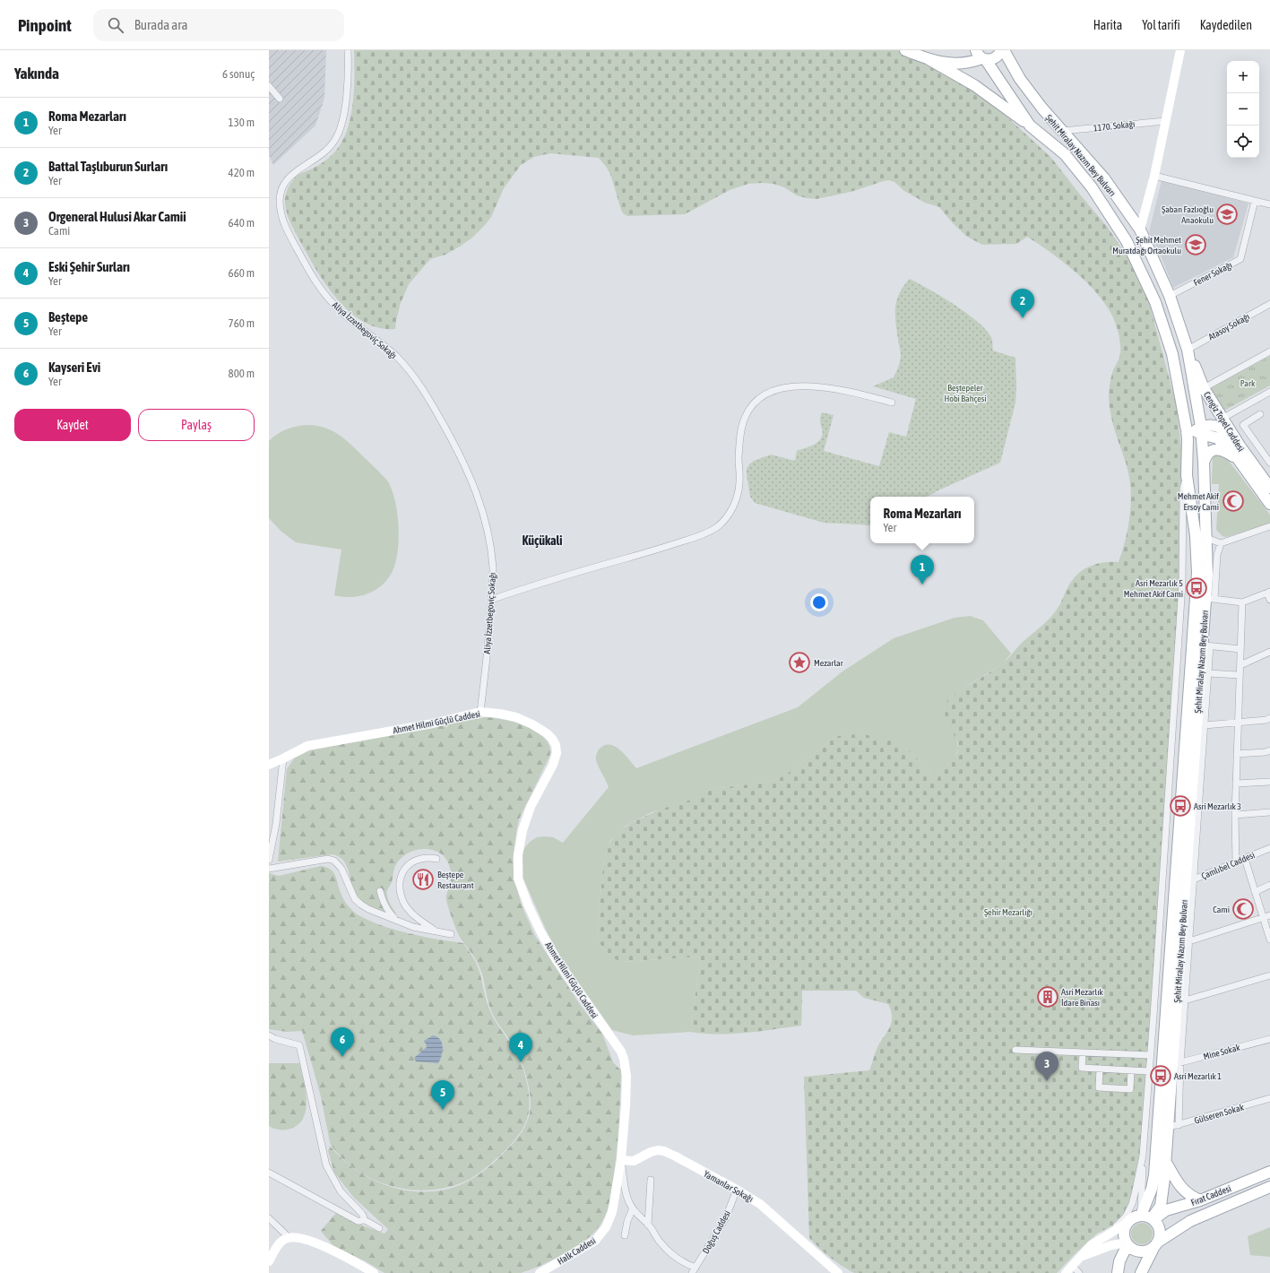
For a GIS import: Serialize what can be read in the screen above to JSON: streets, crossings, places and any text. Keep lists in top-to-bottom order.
{
  "streets": {
    "main road": ["Şehit Miralay Nazım Bey Bulvarı", "Cengiz Topel Caddesi", "Fırat Caddesi"],
    "street": [
      "1170. Sokağı",
      "Fener Sokağı",
      "Atasoy Sokağı",
      "Aliya İzzetbegoviç Sokağı",
      "Ahmet Hilmi Güçlü Caddesi",
      "Çamlıbel Caddesi",
      "Mine Sokak",
      "Gülseren Sokak",
      "Yamanlar Sokağı",
      "Doğuş Caddesi",
      "Halk Caddesi"
    ]
  },
  "crossings": [
    ["1170. Sokağı", "Şehit Miralay Nazım Bey Bulvarı"],
    ["Şehit Miralay Nazım Bey Bulvarı", "Fener Sokağı"],
    ["Şehit Miralay Nazım Bey Bulvarı", "Atasoy Sokağı"],
    ["Şehit Miralay Nazım Bey Bulvarı", "Cengiz Topel Caddesi"],
    ["Şehit Miralay Nazım Bey Bulvarı", "Çamlıbel Caddesi"],
    ["Şehit Miralay Nazım Bey Bulvarı", "Mine Sokak"],
    ["Şehit Miralay Nazım Bey Bulvarı", "Gülseren Sokak"],
    ["Şehit Miralay Nazım Bey Bulvarı", "Fırat Caddesi"],
    ["Atasoy Sokağı", "Cengiz Topel Caddesi"],
    ["Aliya İzzetbegoviç Sokağı", "Ahmet Hilmi Güçlü Caddesi"],
    ["Ahmet Hilmi Güçlü Caddesi", "Yamanlar Sokağı"],
    ["Ahmet Hilmi Güçlü Caddesi", "Halk Caddesi"],
    ["Yamanlar Sokağı", "Doğuş Caddesi"],
    ["Yamanlar Sokağı", "Halk Caddesi"]
  ],
  "districts": ["Küçükali"],
  "parks": ["Park", "Beştepeler Hobi Bahçesi", "Şehir Mezarlığı"],
  "places": {
    "school or university": ["Şaban Fazlıoğlu Anaokulu", "Şehit Mehmet Muratdağı Ortaokulu"],
    "mosque": ["Mehmet Akif Ersoy Cami", "Cami"],
    "bus stop": ["Asri Mezarlık 5 Mehmet Akif Cami", "Asri Mezarlık 3", "Asri Mezarlık 1"],
    "place": ["Mezarlar"],
    "restaurant": ["Beştepe Restaurant"],
    "building": ["Asri Mezarlık İdare Binası"]
  },
  "page": {
    "header": "Pinpoint",
    "search": "Burada ara",
    "nav": ["Harita", "Yol tarifi", "Kaydedilen"],
    "heading": ["Yakında", "6 sonuç"],
    "map_buttons": ["+", "−"],
    "list": [
      {
        "mark": "1",
        "name": "Roma Mezarları",
        "note": "Yer",
        "value": "130 m"
      },
      {
        "mark": "2",
        "name": "Battal Taşlıburun Surları",
        "note": "Yer",
        "value": "420 m"
      },
      {
        "mark": "3",
        "name": "Orgeneral Hulusi Akar Camii",
        "note": "Cami",
        "value": "640 m"
      },
      {
        "mark": "4",
        "name": "Eski Şehir Surları",
        "note": "Yer",
        "value": "660 m"
      },
      {
        "mark": "5",
        "name": "Beştepe",
        "note": "Yer",
        "value": "760 m"
      },
      {
        "mark": "6",
        "name": "Kayseri Evi",
        "note": "Yer",
        "value": "800 m"
      }
    ],
    "pins": [
      "2",
      "1",
      "6",
      "4",
      "3",
      "5"
    ],
    "buttons": ["Kaydet", "Paylaş"],
    "popup": ["Roma Mezarları", "Yer"]
  }
}
